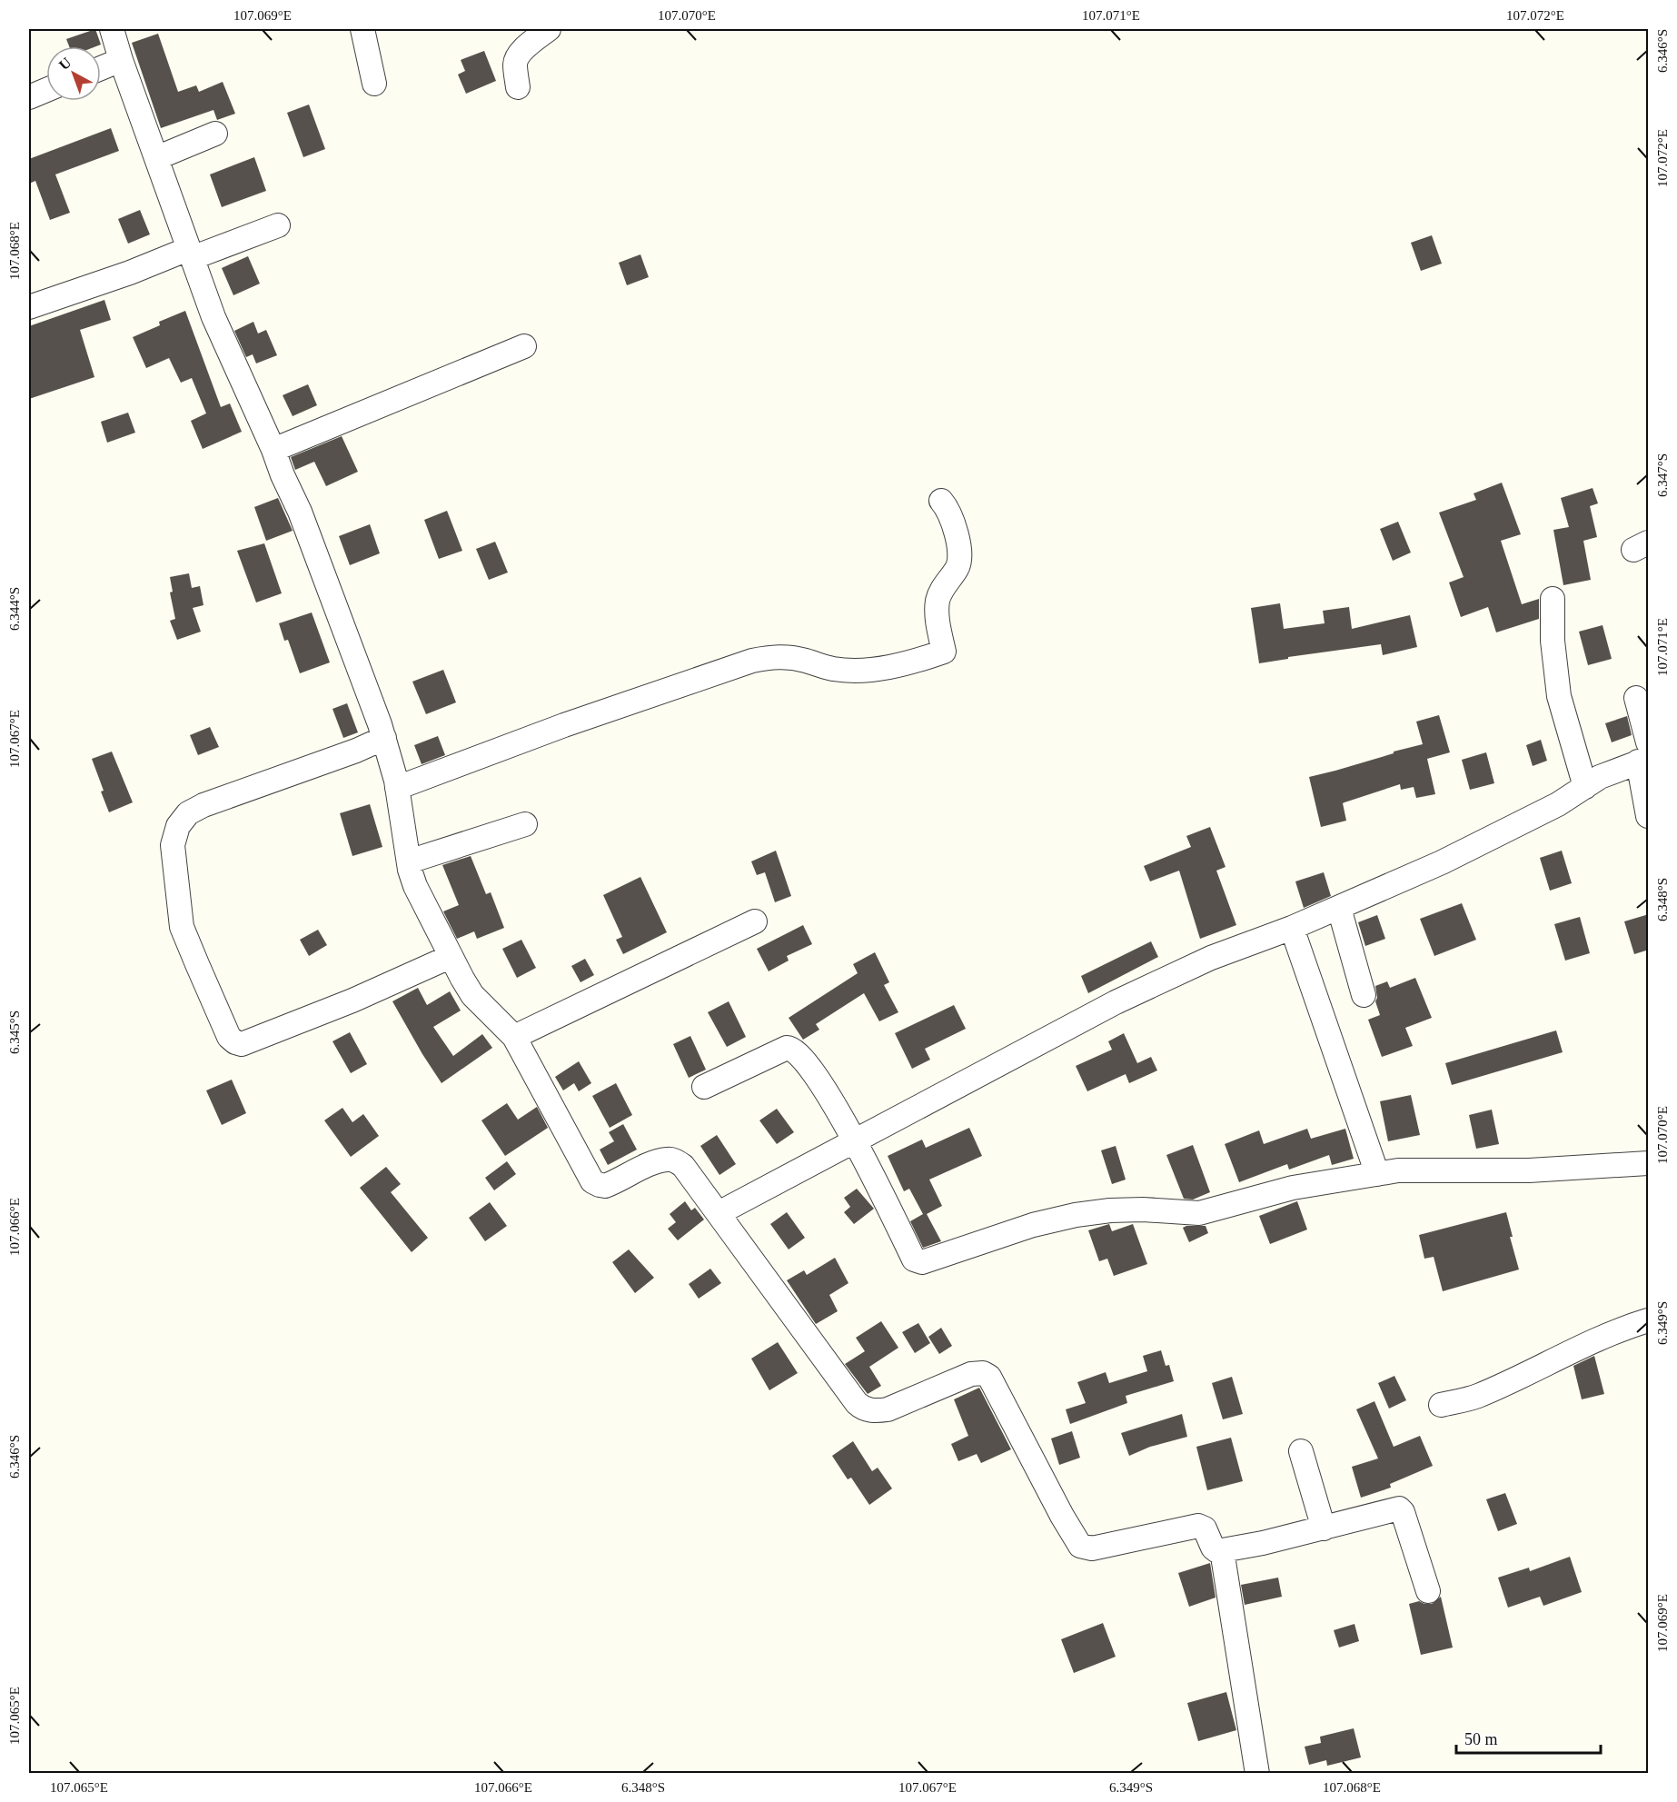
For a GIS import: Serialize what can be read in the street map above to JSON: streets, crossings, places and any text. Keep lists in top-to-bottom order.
{
  "scale_bar": "50 m",
  "north": "top left",
  "coordinates": [
    "107.069°E",
    "107.070°E",
    "107.071°E",
    "107.072°E",
    "6.346°S",
    "107.068°E",
    "6.347°S",
    "6.344°S",
    "107.067°E",
    "6.348°S",
    "6.345°S",
    "107.066°E",
    "6.349°S",
    "107.065°E"
  ]
}
